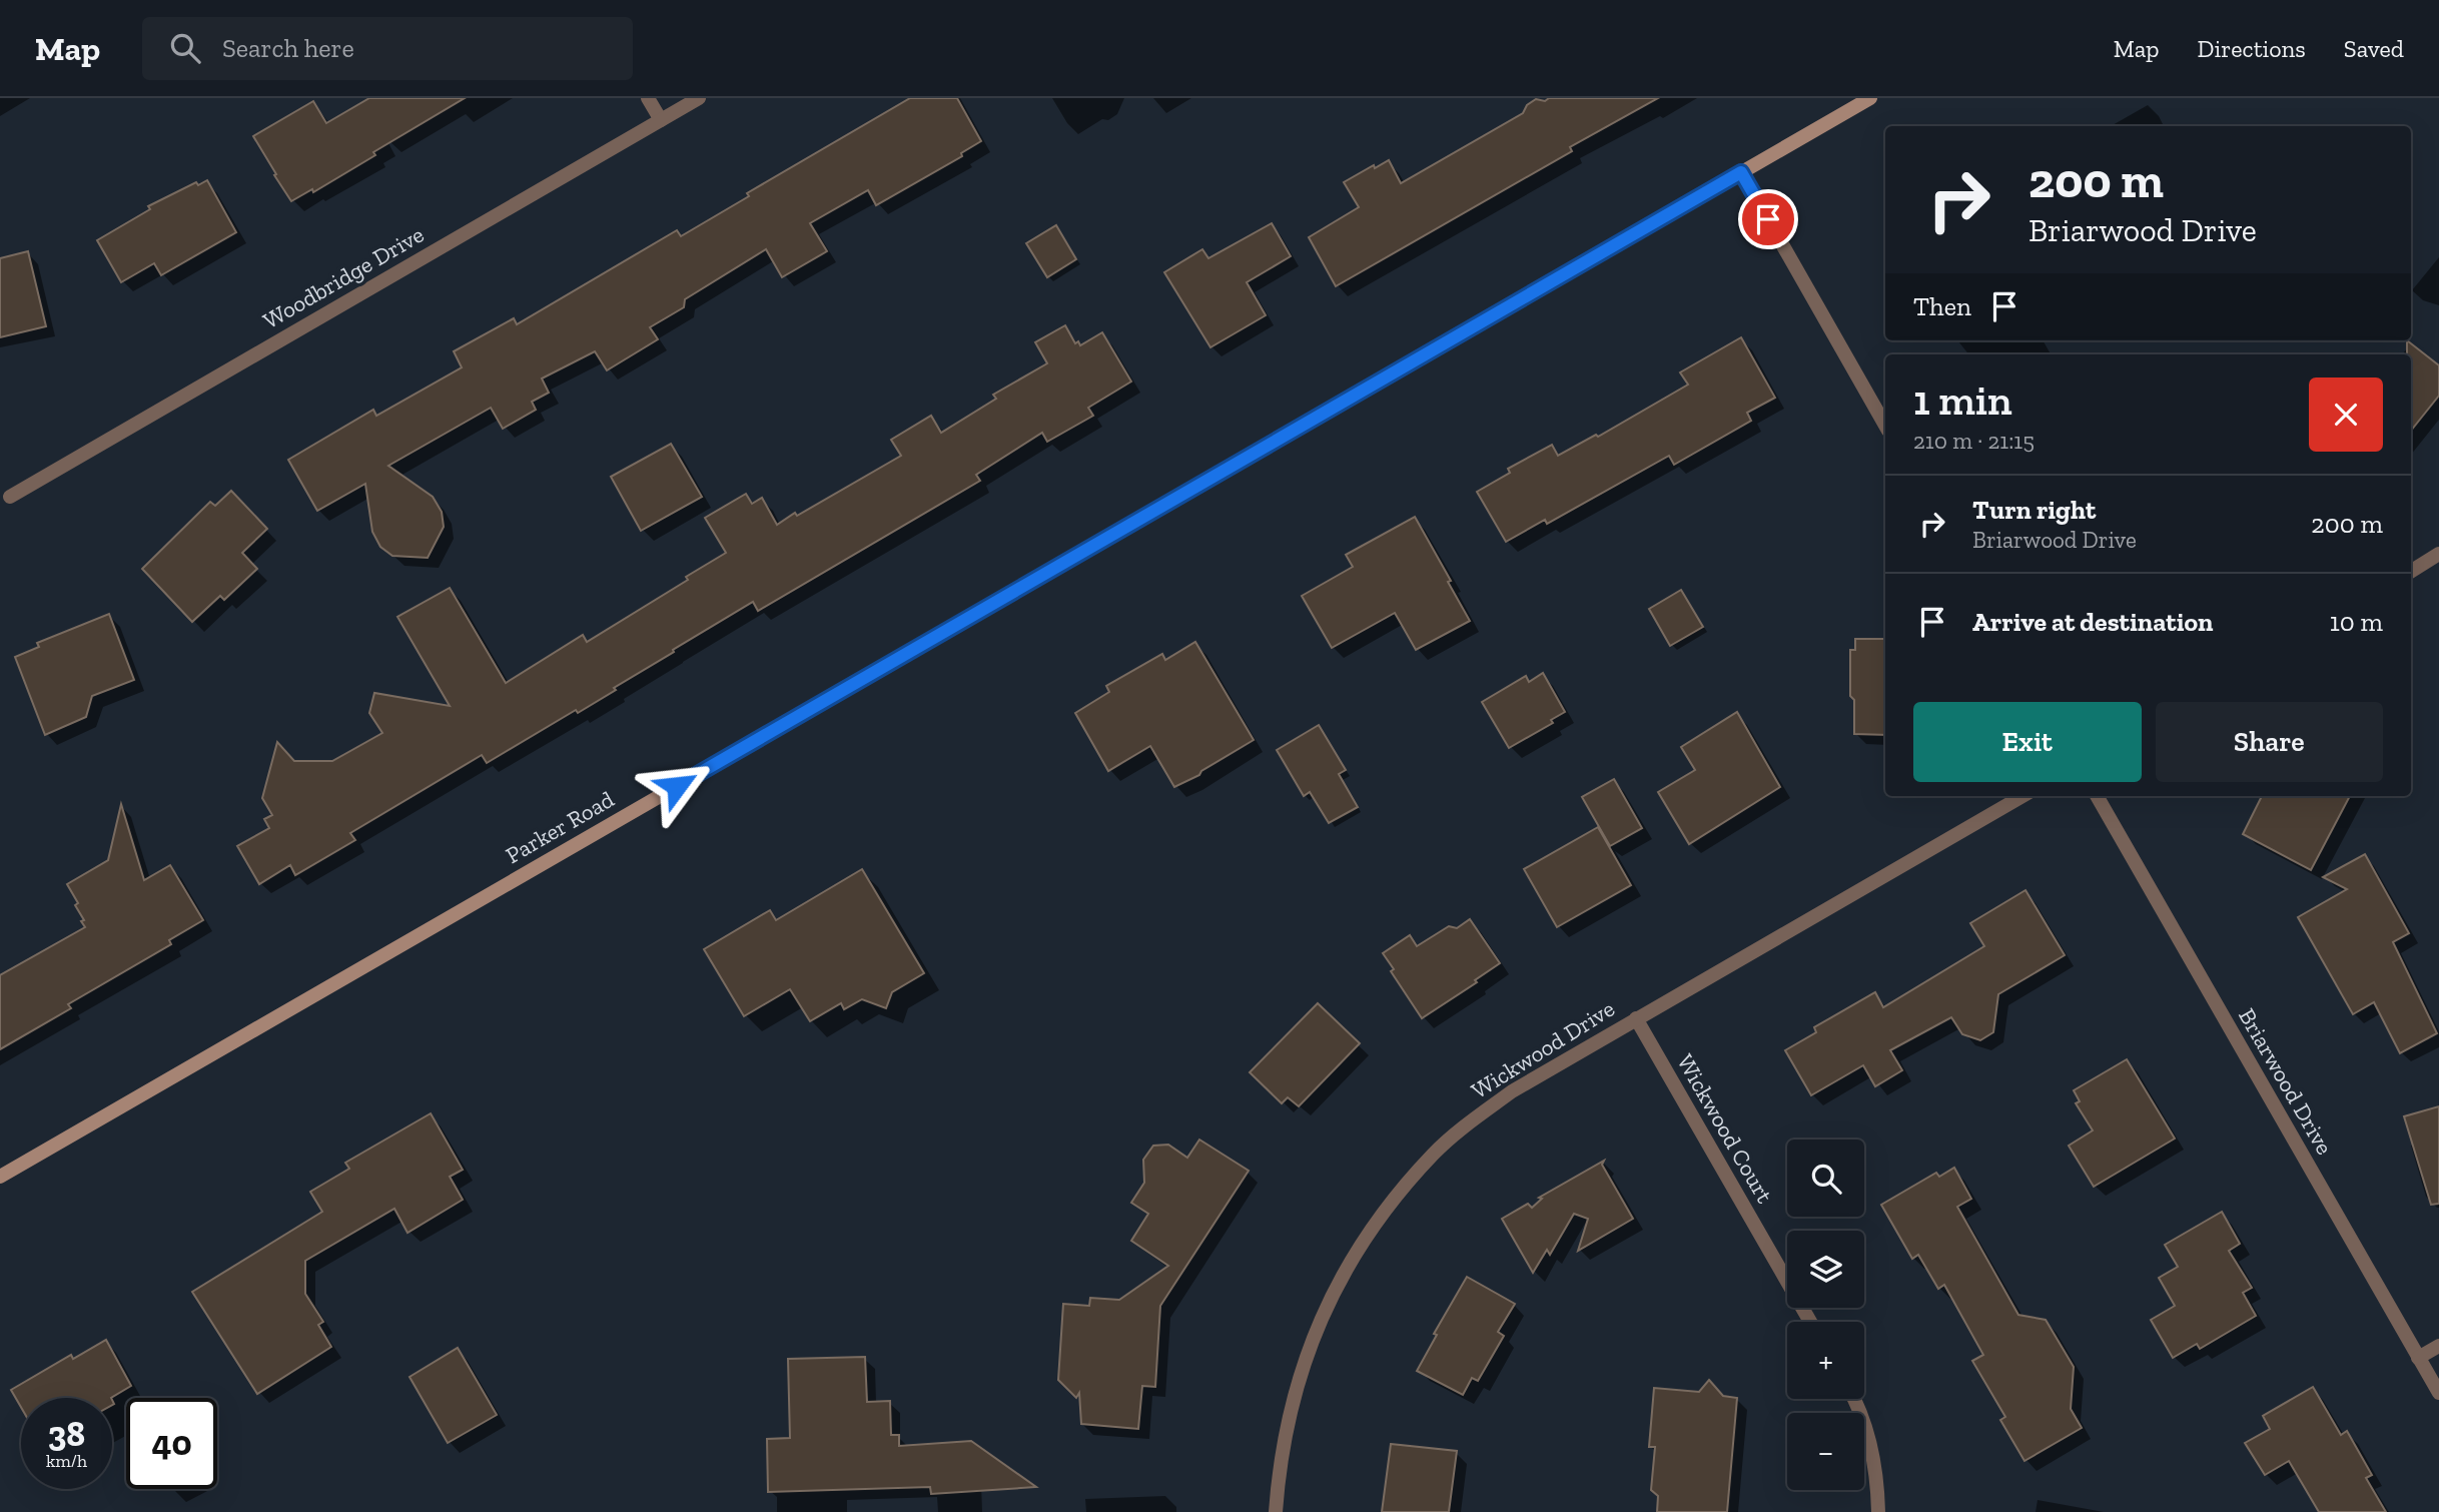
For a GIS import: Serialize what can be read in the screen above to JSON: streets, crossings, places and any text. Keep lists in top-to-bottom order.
{
  "streets": {
    "street": [
      "Woodbridge Drive",
      "Parker Road",
      "Wickwood Drive",
      "Briarwood Drive",
      "Wickwood Court"
    ]
  },
  "crossings": [
    ["Wickwood Drive", "Wickwood Court"]
  ],
  "page": {
    "header": "Map",
    "search": "Search here",
    "nav": ["Map", "Directions", "Saved"],
    "turn": ["200 m", "Briarwood Drive"],
    "then": "Then",
    "heading": ["1 min", "210 m · 21:15"],
    "list": [
      {
        "name": "Turn right",
        "note": "Briarwood Drive",
        "value": "200 m"
      },
      {
        "name": "Arrive at destination",
        "value": "10 m"
      }
    ],
    "buttons": ["Exit", "Share"],
    "map_buttons": ["+", "−"],
    "speed": "38 km/h",
    "limit": "40"
  }
}
